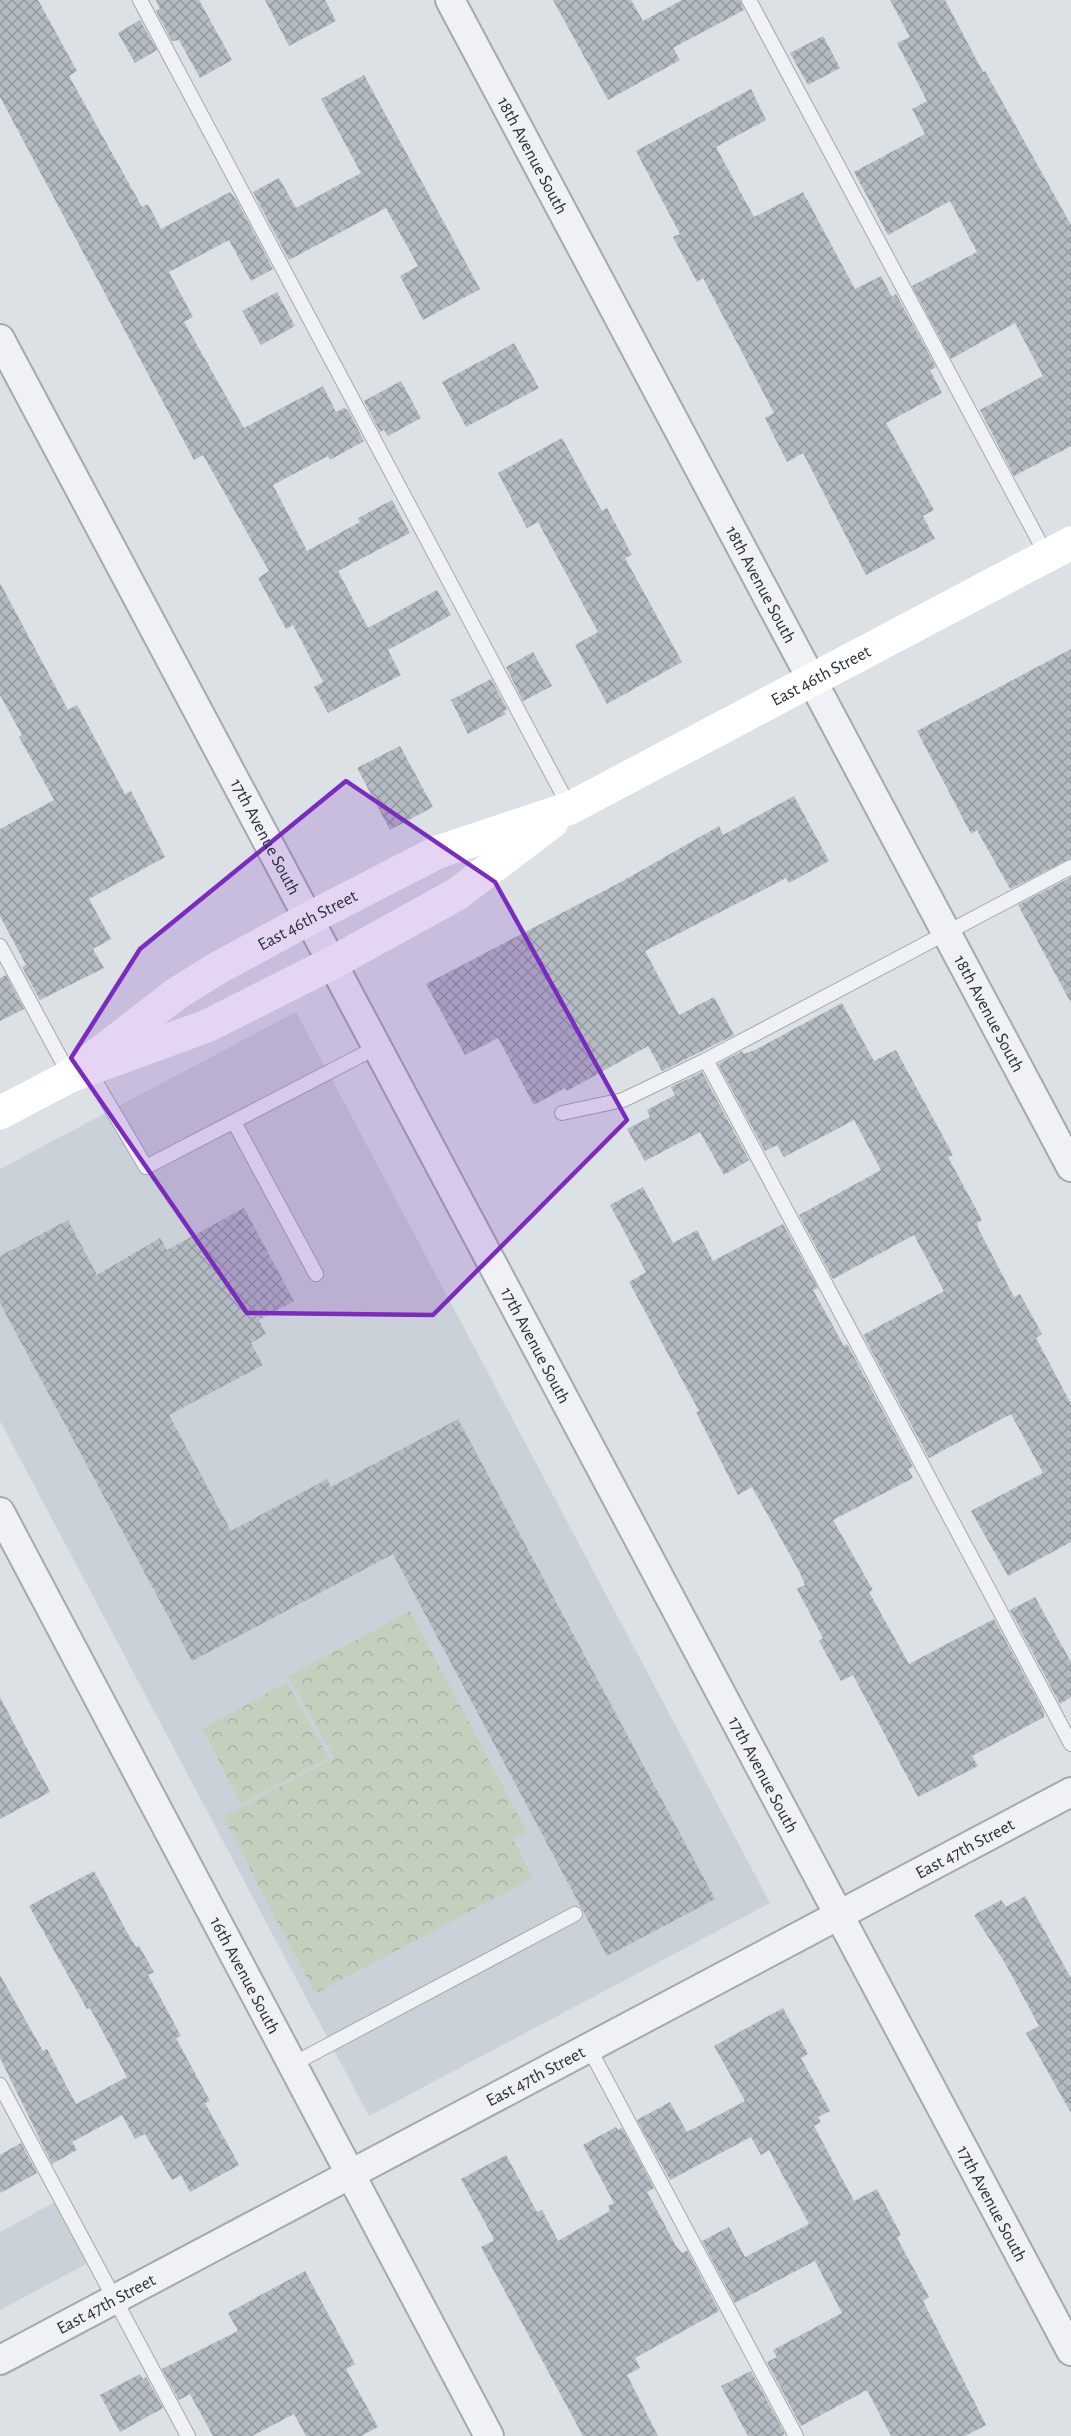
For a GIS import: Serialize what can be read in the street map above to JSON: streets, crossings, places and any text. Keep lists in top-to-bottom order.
{
  "streets": {
    "main road": ["East 46th Street"],
    "street": [
      "18th Avenue South",
      "17th Avenue South",
      "East 47th Street",
      "16th Avenue South"
    ]
  },
  "crossings": [
    ["18th Avenue South", "East 46th Street"],
    ["East 46th Street", "17th Avenue South"],
    ["17th Avenue South", "East 47th Street"],
    ["East 47th Street", "16th Avenue South"]
  ]
}
